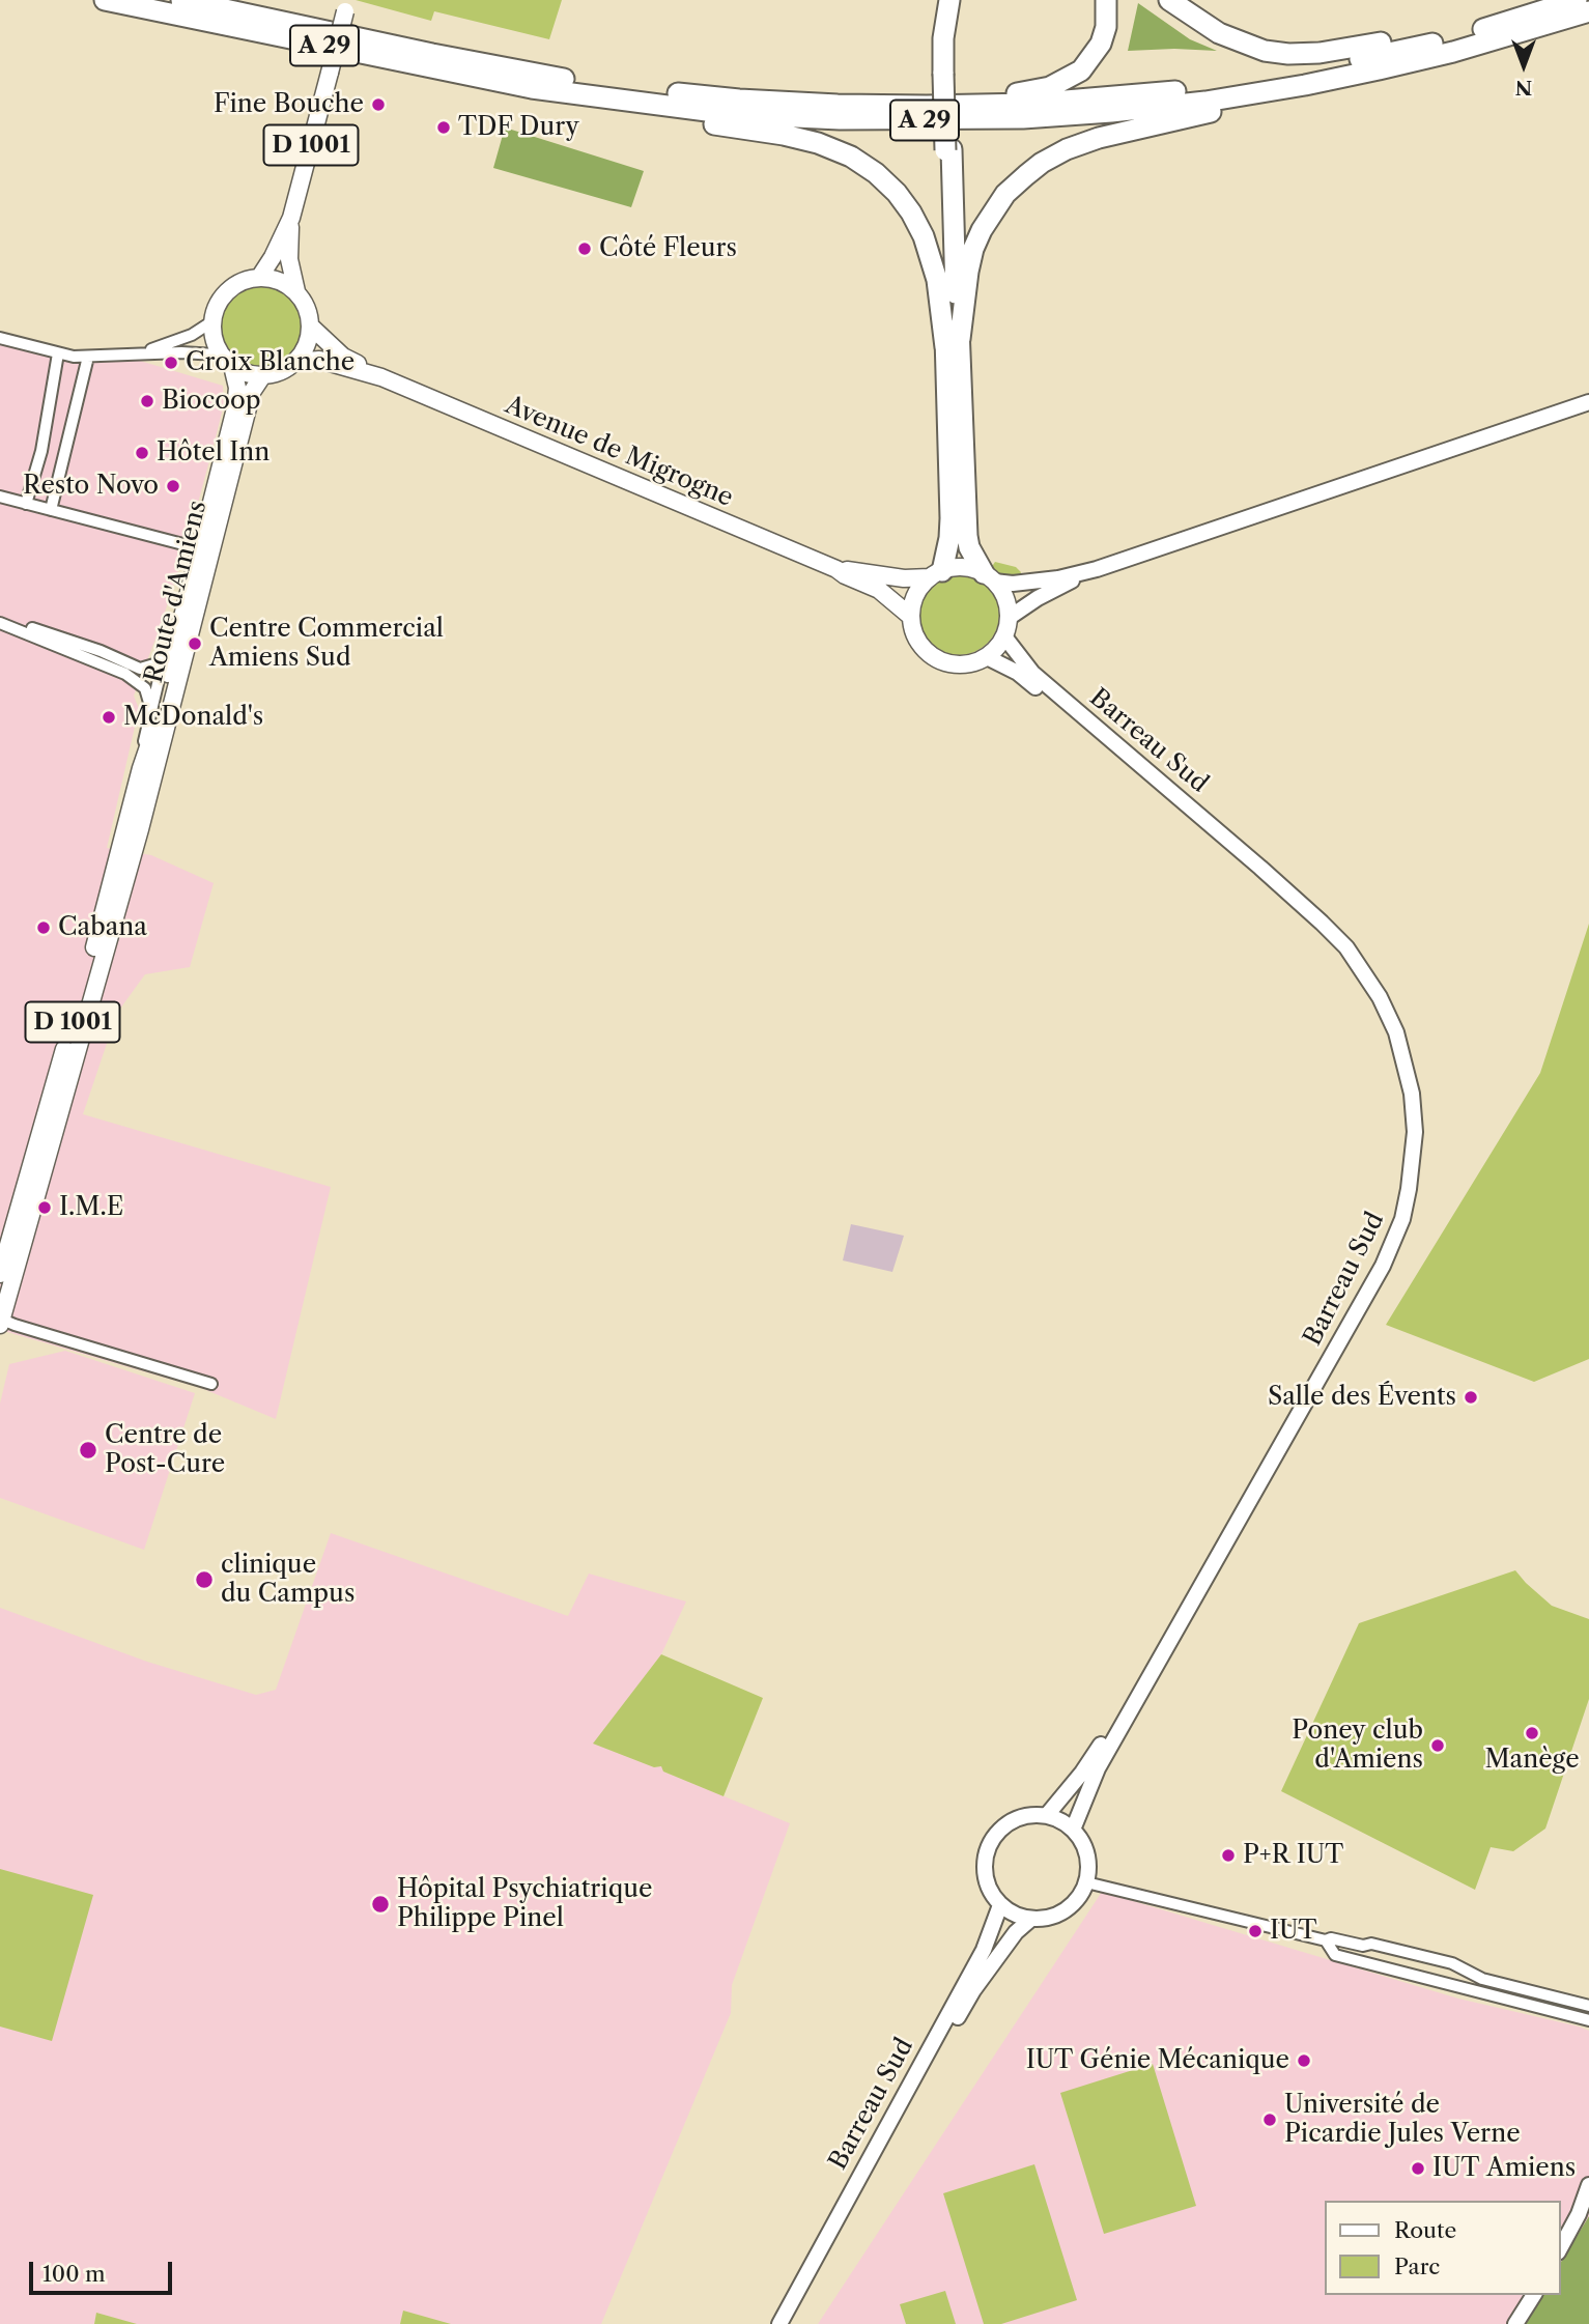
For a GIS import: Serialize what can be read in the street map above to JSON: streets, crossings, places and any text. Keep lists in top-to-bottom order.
{
  "streets": {
    "highway": ["A 29"],
    "main road": [
      "D 1001",
      "Avenue de Migrogne",
      "Route d'Amiens",
      "Barreau Sud"
    ]
  },
  "crossings": [
    ["D 1001", "Avenue de Migrogne"],
    ["D 1001", "Route d'Amiens"],
    ["Avenue de Migrogne", "Route d'Amiens"],
    ["Avenue de Migrogne", "Barreau Sud"]
  ],
  "places": [
    "Fine Bouche",
    "TDF Dury",
    "Côté Fleurs",
    "Croix Blanche",
    "Biocoop",
    "Hôtel Inn",
    "Resto Novo",
    "Centre Commercial Amiens Sud",
    "McDonald's",
    "Cabana",
    "I.M.E",
    "Salle des Évents",
    "Centre de Post-Cure",
    "clinique du Campus",
    "Manège",
    "Poney club d'Amiens",
    "P+R IUT",
    "Hôpital Psychiatrique Philippe Pinel",
    "IUT",
    "IUT Génie Mécanique",
    "Université de Picardie Jules Verne",
    "IUT Amiens"
  ],
  "legend": ["Route", "Parc"],
  "scale_bar": "100 m",
  "north": "bottom"
}
